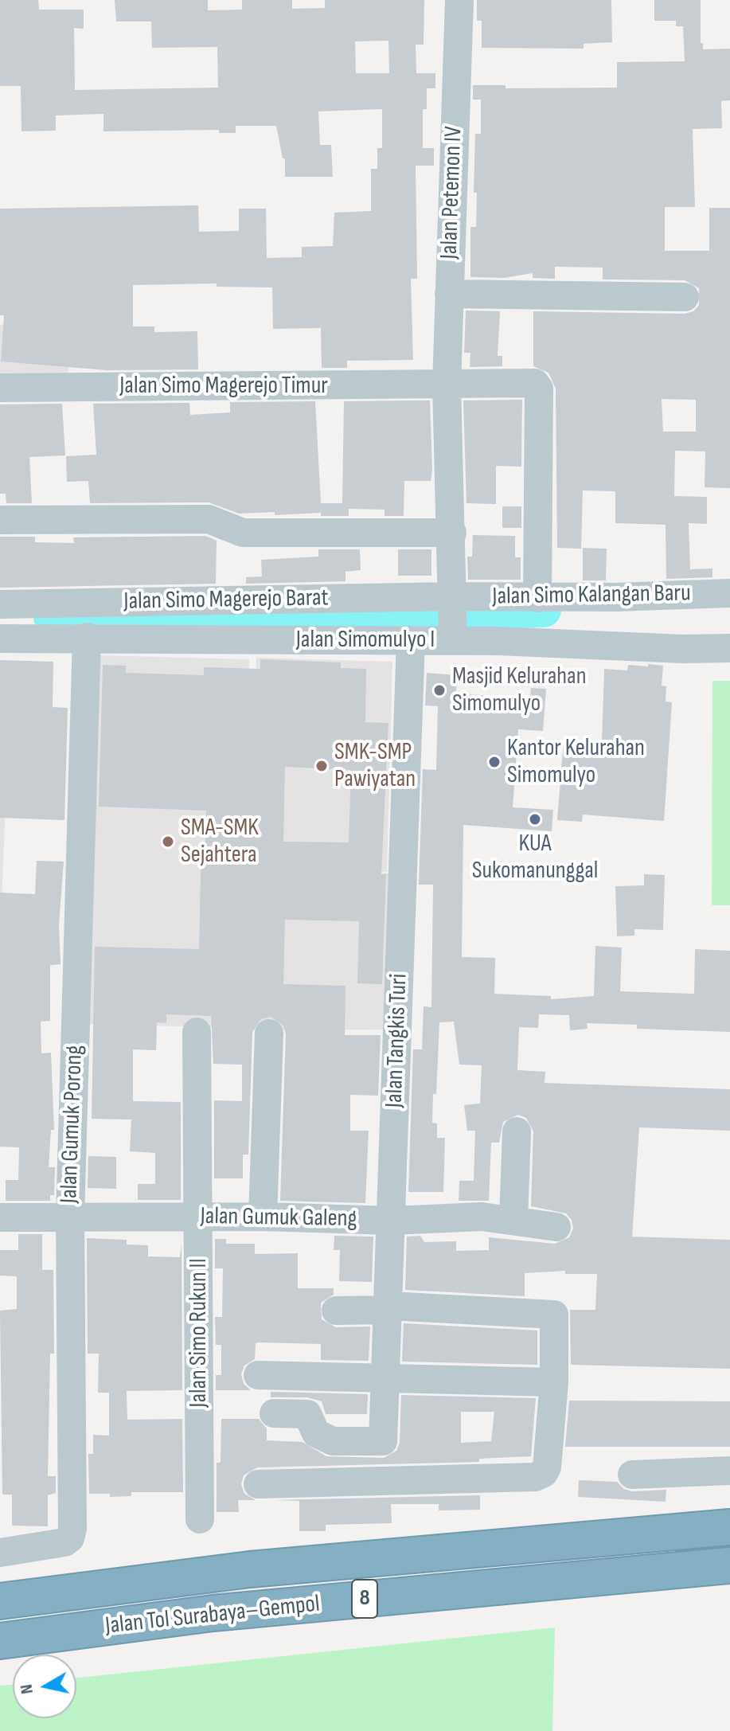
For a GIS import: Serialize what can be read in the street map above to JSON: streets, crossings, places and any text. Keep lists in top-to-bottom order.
{
  "streets": {
    "highway": ["8", "Jalan Tol Surabaya–Gempol"],
    "street": [
      "Jalan Petemon IV",
      "Jalan Simo Magerejo Timur",
      "Jalan Simo Kalangan Baru",
      "Jalan Simo Magerejo Barat",
      "Jalan Simomulyo I",
      "Jalan Tangkis Turi",
      "Jalan Gumuk Porong",
      "Jalan Gumuk Galeng",
      "Jalan Simo Rukun II"
    ]
  },
  "crossings": [
    ["Jalan Petemon IV", "Jalan Simo Magerejo Timur"],
    ["Jalan Petemon IV", "Jalan Simo Kalangan Baru"],
    ["Jalan Petemon IV", "Jalan Simo Magerejo Barat"],
    ["Jalan Petemon IV", "Jalan Simomulyo I"],
    ["Jalan Simo Magerejo Timur", "Jalan Simo Kalangan Baru"],
    ["Jalan Simo Kalangan Baru", "Jalan Simo Magerejo Barat"],
    ["Jalan Simo Kalangan Baru", "Jalan Simomulyo I"],
    ["Jalan Simo Magerejo Barat", "Jalan Simomulyo I"],
    ["Jalan Simomulyo I", "Jalan Tangkis Turi"],
    ["Jalan Simomulyo I", "Jalan Gumuk Porong"],
    ["Jalan Tangkis Turi", "Jalan Gumuk Galeng"],
    ["Jalan Gumuk Porong", "Jalan Gumuk Galeng"],
    ["Jalan Gumuk Galeng", "Jalan Simo Rukun II"]
  ],
  "places": [
    "Masjid Kelurahan Simomulyo",
    "Kantor Kelurahan Simomulyo",
    "SMK-SMP Pawiyatan",
    "KUA Sukomanunggal",
    "SMA-SMK Sejahtera"
  ],
  "north": "left"
}
